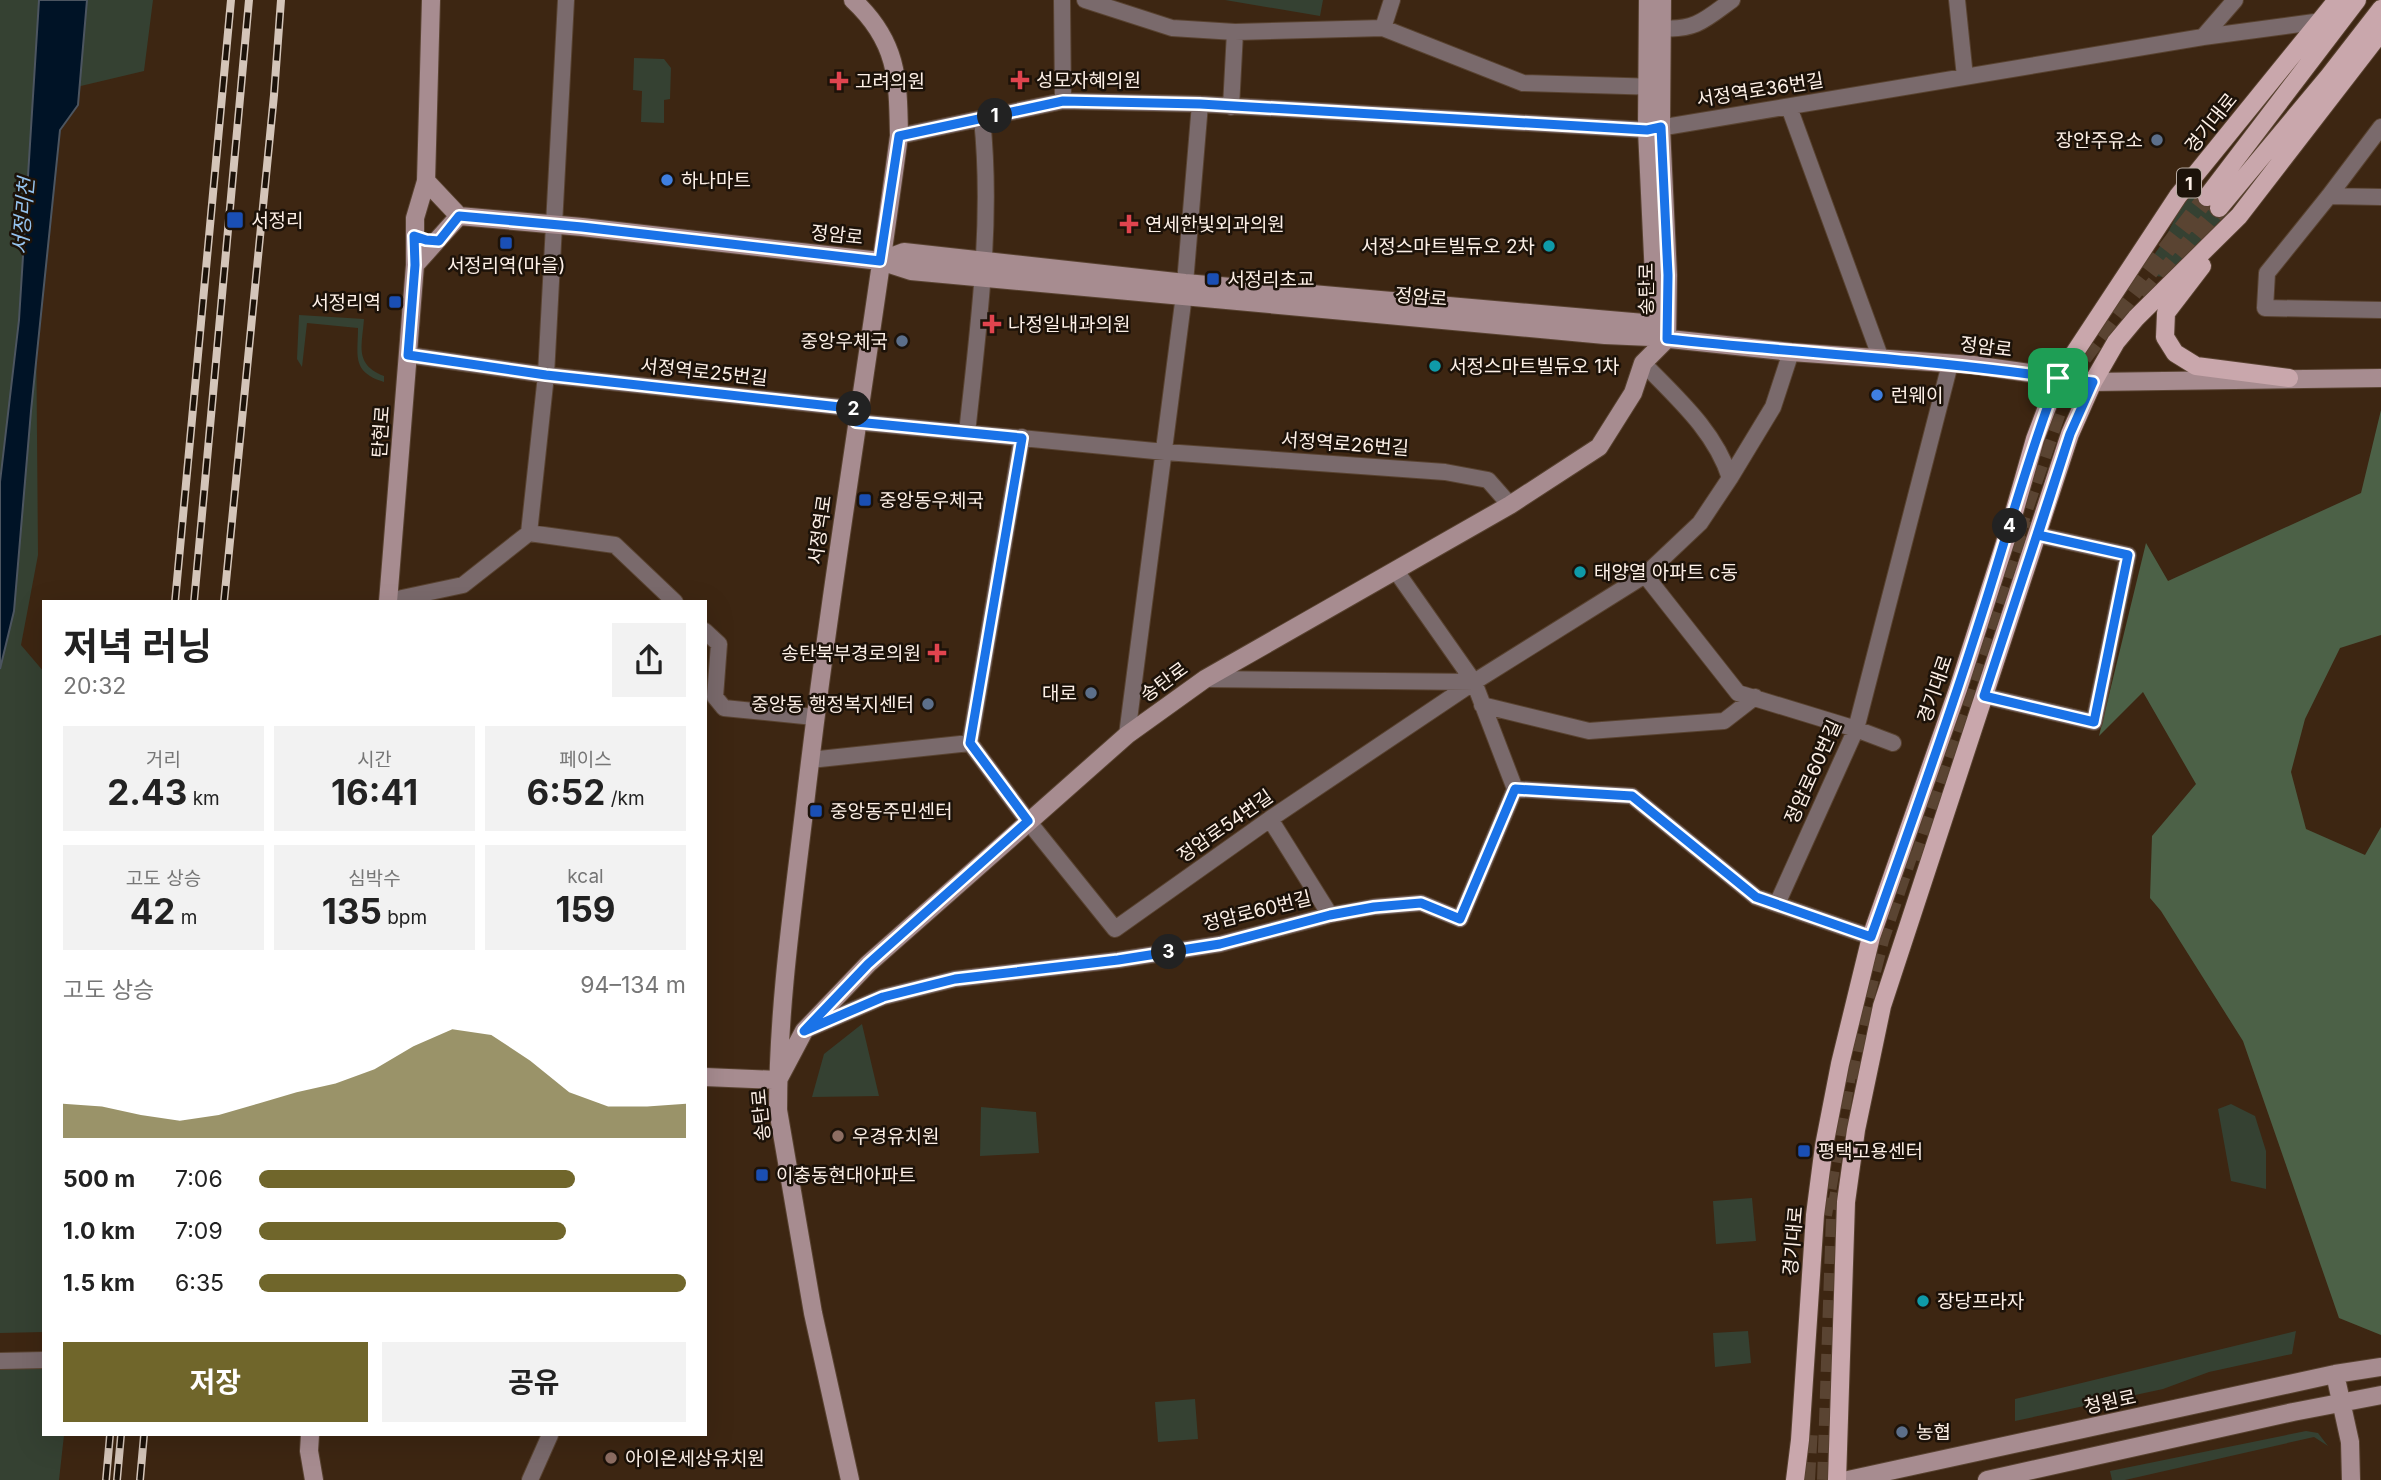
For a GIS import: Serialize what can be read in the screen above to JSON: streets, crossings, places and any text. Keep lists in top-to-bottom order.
{
  "streets": {
    "main road": ["경기대로", "1"],
    "street": [
      "서정역로36번길",
      "정암로",
      "송탄로",
      "서정역로25번길",
      "탄현로",
      "서정역로26번길",
      "서정역로",
      "정암로60번길",
      "정암로54번길",
      "청원로"
    ]
  },
  "crossings": [
    ["서정역로36번길", "경기대로"],
    ["서정역로36번길", "송탄로"],
    ["서정역로36번길", "서정역로"],
    ["경기대로", "정암로"],
    ["정암로", "송탄로"],
    ["정암로", "서정역로"],
    ["정암로", "정암로60번길"],
    ["정암로", "정암로54번길"],
    ["송탄로", "서정역로26번길"],
    ["송탄로", "서정역로"],
    ["송탄로", "정암로60번길"],
    ["송탄로", "정암로54번길"],
    ["서정역로25번길", "탄현로"],
    ["서정역로25번길", "서정역로26번길"],
    ["서정역로25번길", "서정역로"],
    ["서정역로26번길", "서정역로"]
  ],
  "water": ["서정리천"],
  "places": {
    "health": [
      "성모자혜의원",
      "고려의원",
      "연세한빛외과의원",
      "나정일내과의원",
      "송탄북부경로의원"
    ],
    "other": [
      "장안주유소",
      "하나마트",
      "서정스마트빌듀오 2차",
      "중앙우체국",
      "서정스마트빌듀오 1차",
      "런웨이",
      "태양열 아파트 c동",
      "대로",
      "중앙동 행정복지센터",
      "우경유치원",
      "장당프라자",
      "농협",
      "아이온세상유치원"
    ],
    "transit": [
      "서정리",
      "서정리역(마을)",
      "서정리초교",
      "서정리역",
      "중앙동우체국",
      "중앙동주민센터",
      "평택고용센터",
      "이충동현대아파트"
    ]
  },
  "page": {
    "pins": [
      "1",
      "2",
      "4",
      "3"
    ],
    "heading": ["저녁 러닝", "20:32"],
    "stats": [
      ["거리", "2.43 km"],
      ["시간", "16:41"],
      ["페이스", "6:52 /km"],
      ["고도 상승", "42 m"],
      ["심박수", "135 bpm"],
      ["kcal", "159"]
    ],
    "chart": ["고도 상승", "94–134 m"],
    "list": [
      {
        "name": "500 m",
        "note": "7:06"
      },
      {
        "name": "1.0 km",
        "note": "7:09"
      },
      {
        "name": "1.5 km",
        "note": "6:35"
      }
    ],
    "buttons": ["저장", "공유"]
  }
}
